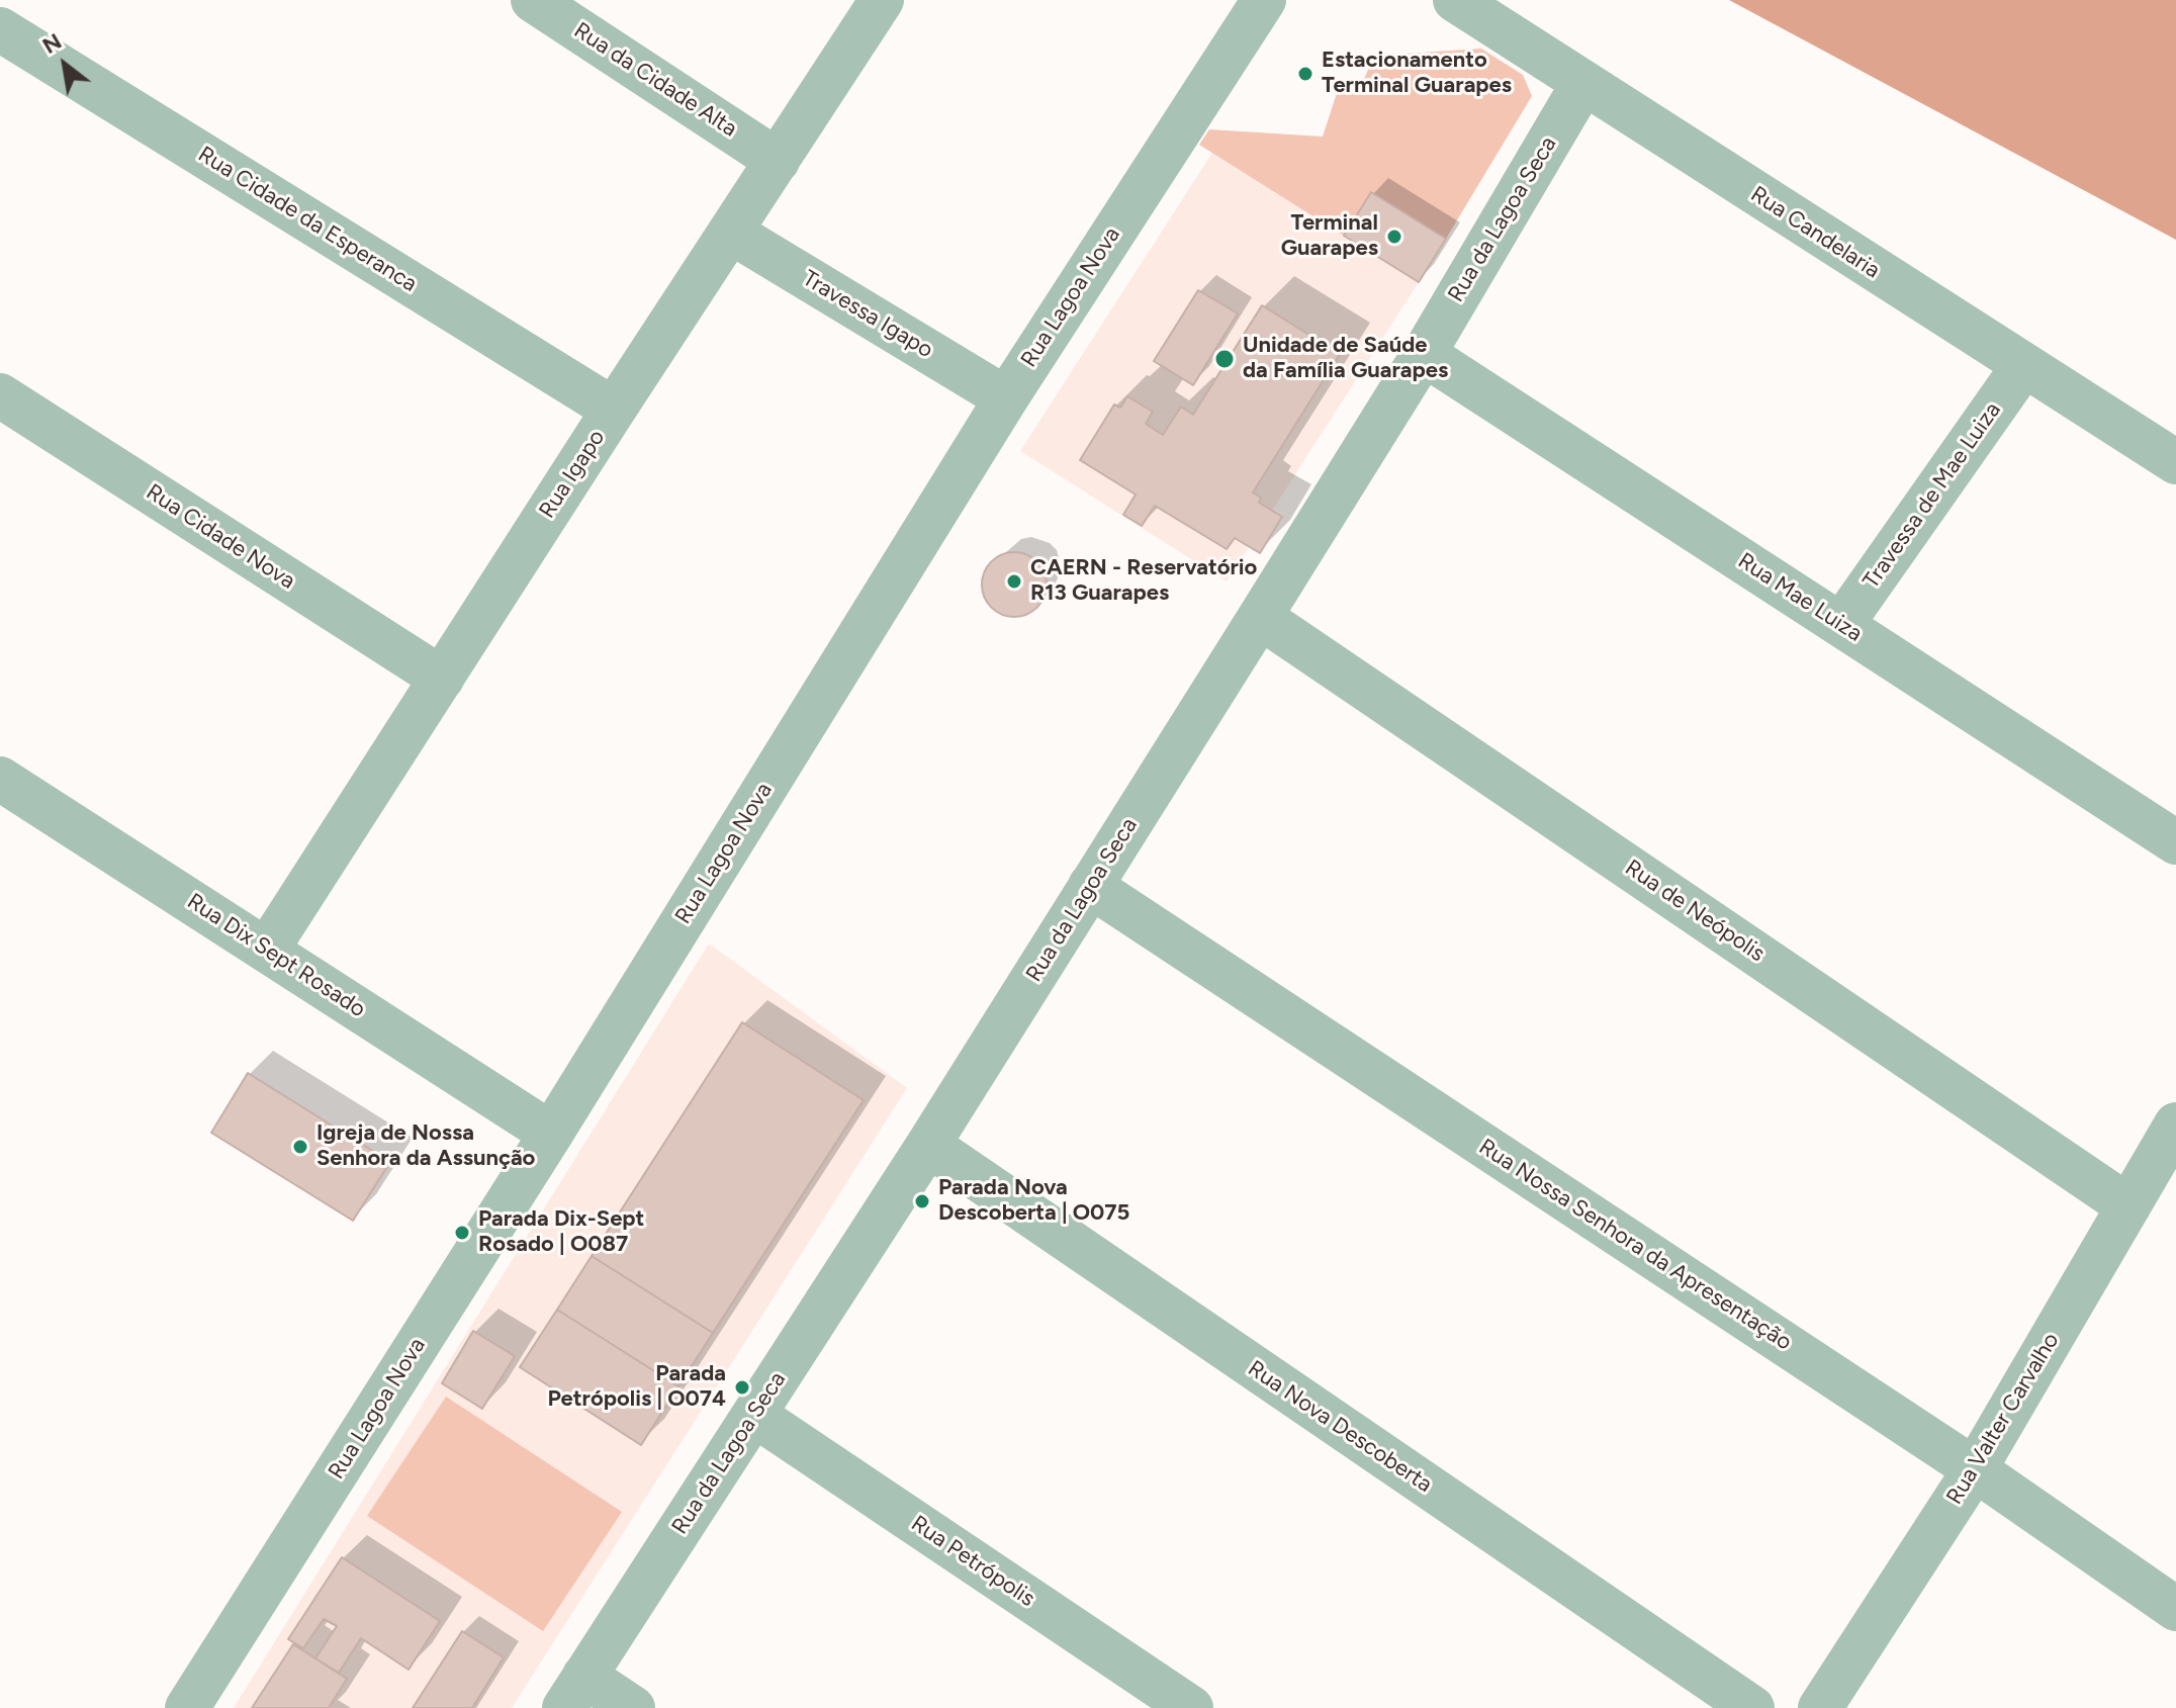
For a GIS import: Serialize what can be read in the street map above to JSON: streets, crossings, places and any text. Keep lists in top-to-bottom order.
{
  "streets": {
    "street": [
      "Rua da Cidade Alta",
      "Rua Cidade da Esperanca",
      "Rua da Lagoa Seca",
      "Rua Candelaria",
      "Rua Lagoa Nova",
      "Travessa Igapo",
      "Rua Igapo",
      "Travessa de Mae Luiza",
      "Rua Cidade Nova",
      "Rua Mae Luiza",
      "Rua de Neópolis",
      "Rua Dix Sept Rosado",
      "Rua Nossa Senhora da Apresentação",
      "Rua Valter Carvalho",
      "Rua Nova Descoberta",
      "Rua Petrópolis"
    ]
  },
  "crossings": [
    ["Rua da Cidade Alta", "Rua Igapo"],
    ["Rua Cidade da Esperanca", "Rua Igapo"],
    ["Rua da Lagoa Seca", "Rua Candelaria"],
    ["Rua da Lagoa Seca", "Rua Mae Luiza"],
    ["Rua da Lagoa Seca", "Rua de Neópolis"],
    ["Rua da Lagoa Seca", "Rua Nossa Senhora da Apresentação"],
    ["Rua da Lagoa Seca", "Rua Nova Descoberta"],
    ["Rua da Lagoa Seca", "Rua Petrópolis"],
    ["Rua Candelaria", "Travessa de Mae Luiza"],
    ["Rua Lagoa Nova", "Travessa Igapo"],
    ["Rua Lagoa Nova", "Rua Dix Sept Rosado"],
    ["Travessa Igapo", "Rua Igapo"],
    ["Rua Igapo", "Rua Cidade Nova"],
    ["Rua Igapo", "Rua Dix Sept Rosado"],
    ["Travessa de Mae Luiza", "Rua Mae Luiza"],
    ["Rua de Neópolis", "Rua Valter Carvalho"],
    ["Rua Nossa Senhora da Apresentação", "Rua Valter Carvalho"]
  ],
  "places": [
    "Estacionamento Terminal Guarapes",
    "Terminal Guarapes",
    "Unidade de Saúde da Família Guarapes",
    "CAERN - Reservatório R13 Guarapes",
    "Igreja de Nossa Senhora da Assunção",
    "Parada Nova Descoberta | O075",
    "Parada Dix-Sept Rosado | O087",
    "Parada Petrópolis | O074"
  ],
  "north": "top left"
}
